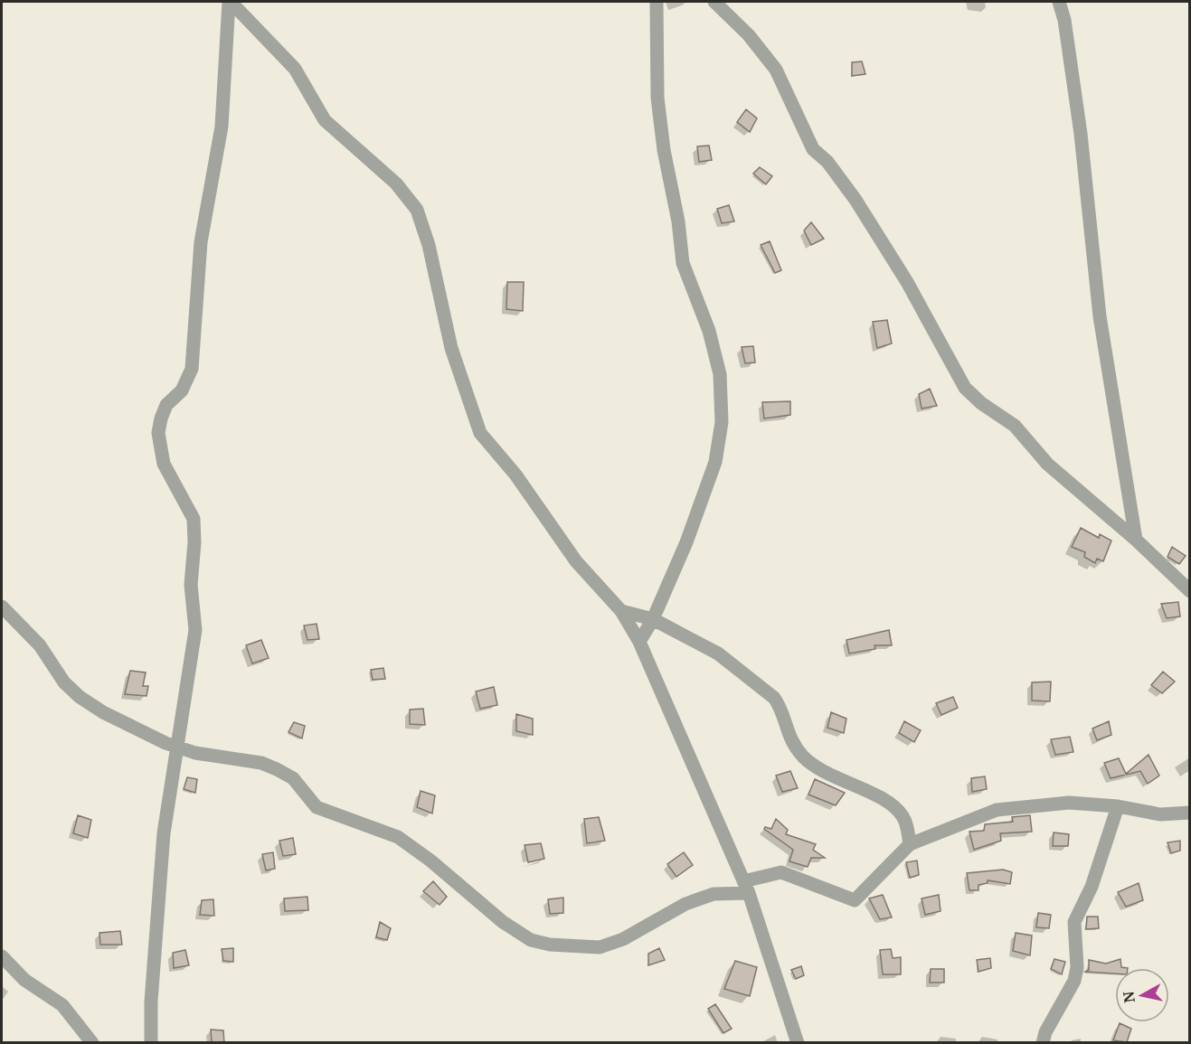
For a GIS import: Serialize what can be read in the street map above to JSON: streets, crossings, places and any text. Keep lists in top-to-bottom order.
{
  "north": "left"
}
